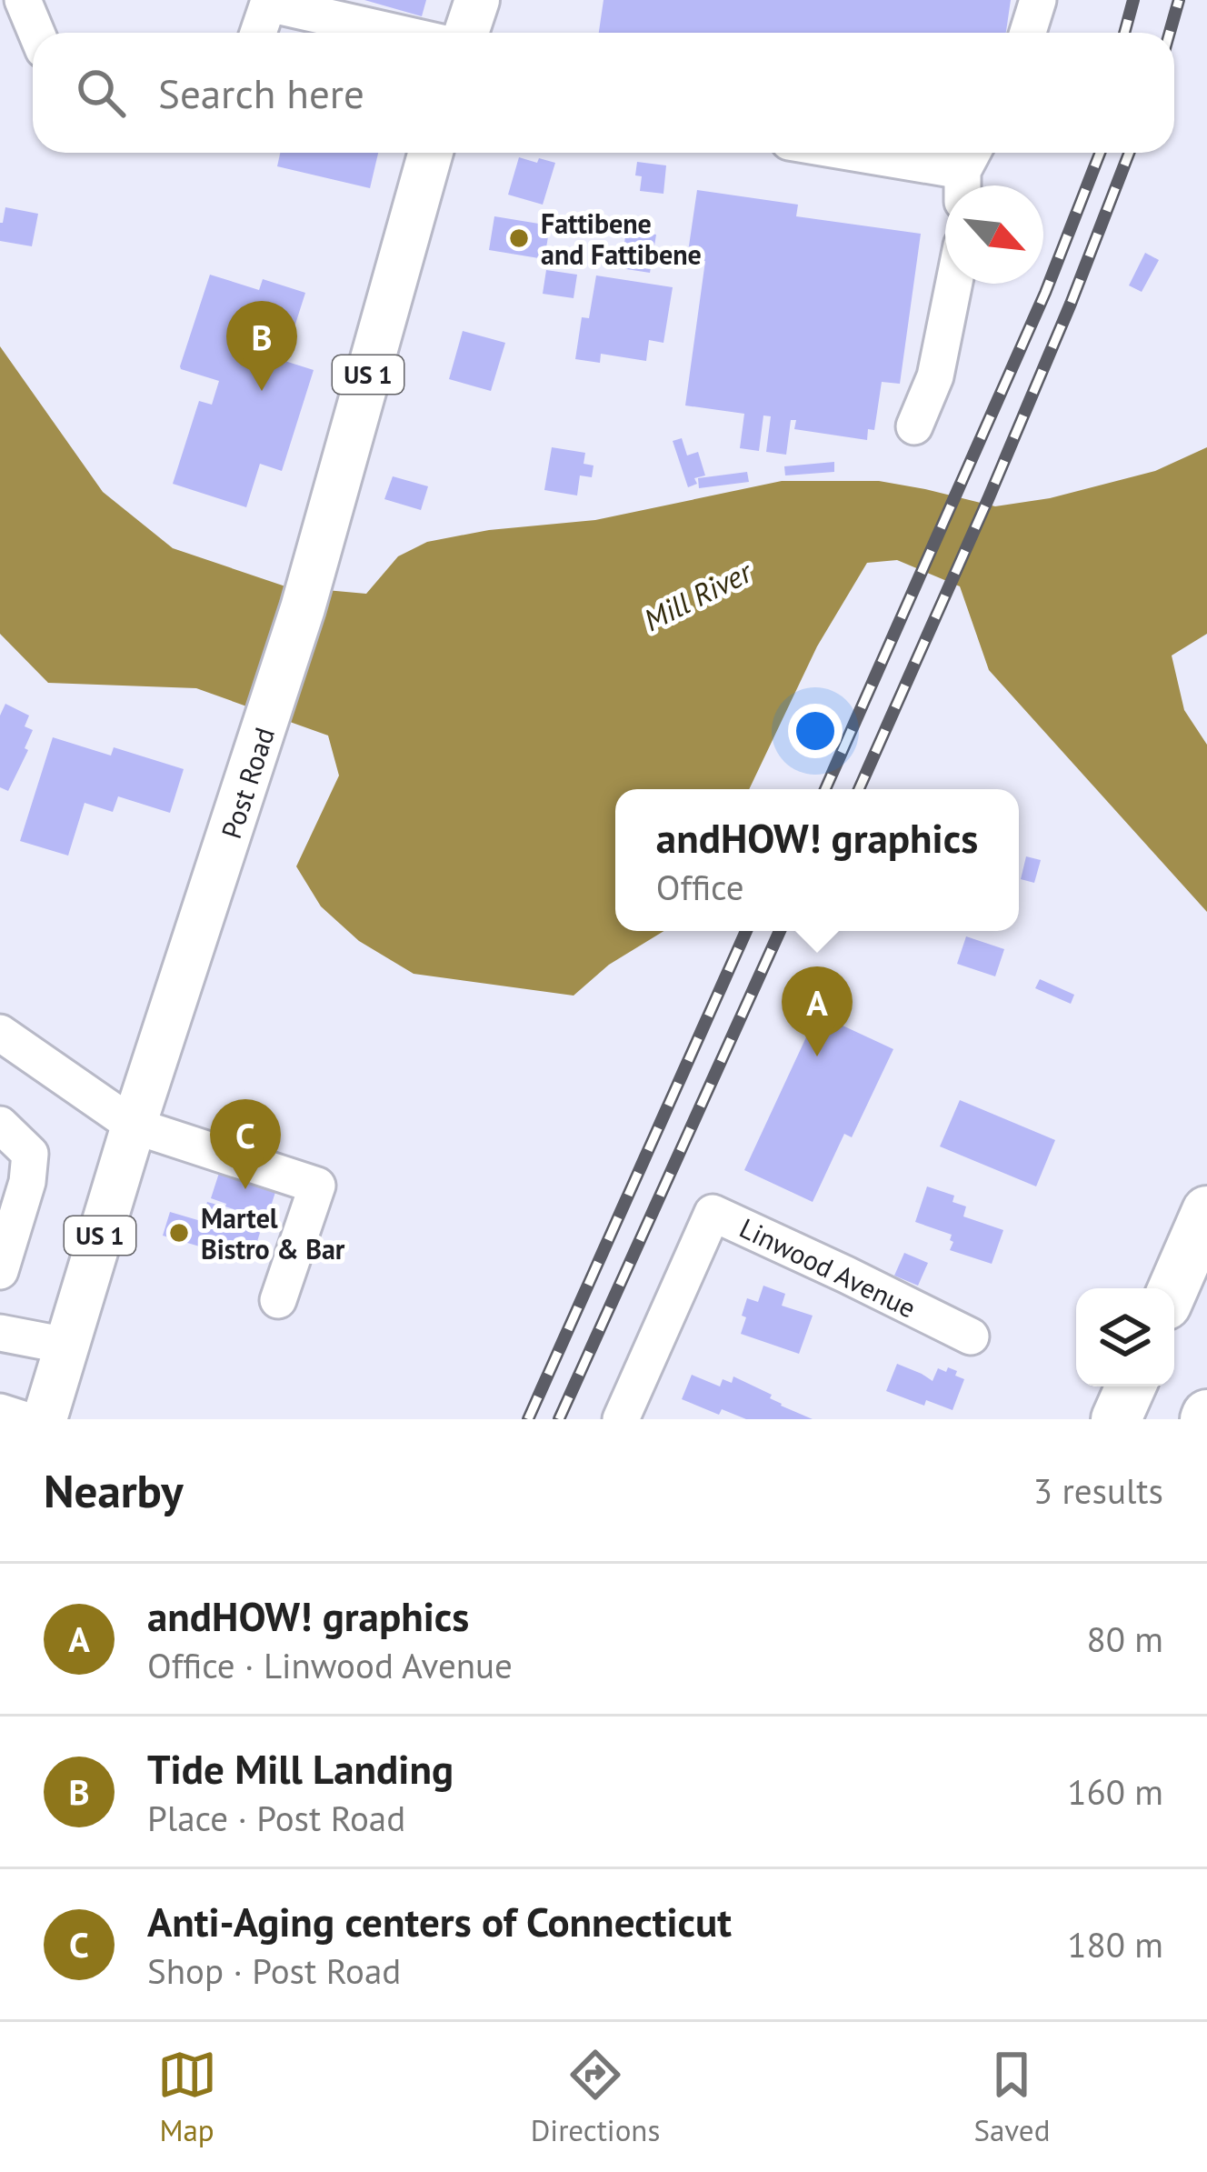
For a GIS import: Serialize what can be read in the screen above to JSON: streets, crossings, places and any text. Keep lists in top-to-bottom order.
{
  "streets": {
    "main road": ["US 1", "Post Road"],
    "street": ["Linwood Avenue"]
  },
  "water": ["Mill River"],
  "places": ["Fattibene and Fattibene", "Martel Bistro & Bar"],
  "north": "bottom right",
  "page": {
    "search": "Search here",
    "pins": ["B", "A", "C"],
    "popup": ["andHOW! graphics", "Office"],
    "heading": ["Nearby", "3 results"],
    "list": [
      {
        "mark": "A",
        "name": "andHOW! graphics",
        "note": "Office · Linwood Avenue",
        "value": "80 m"
      },
      {
        "mark": "B",
        "name": "Tide Mill Landing",
        "note": "Place · Post Road",
        "value": "160 m"
      },
      {
        "mark": "C",
        "name": "Anti-Aging centers of Connecticut",
        "note": "Shop · Post Road",
        "value": "180 m"
      }
    ],
    "nav": ["Map", "Directions", "Saved"]
  }
}
